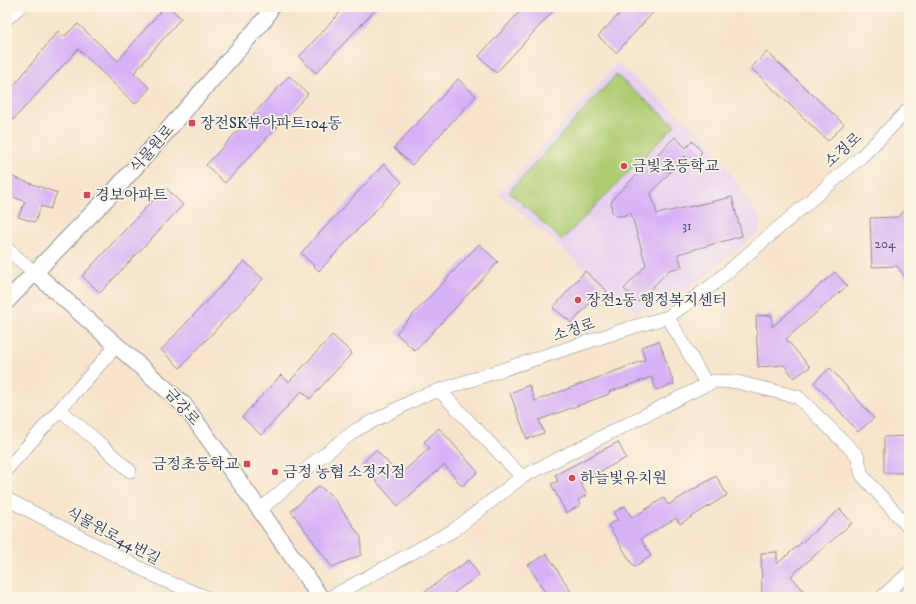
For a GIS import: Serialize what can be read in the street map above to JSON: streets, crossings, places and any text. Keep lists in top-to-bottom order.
{
  "streets": {
    "main road": ["식물원로", "금강로"],
    "street": ["소정로", "식물원로44번길"]
  },
  "crossings": [
    ["식물원로", "금강로"],
    ["소정로", "금강로"]
  ],
  "places": {
    "transit": ["장전SK뷰아파트104동", "경보아파트", "금정초등학교"],
    "other": [
      "금빛초등학교",
      "장전2동 행정복지센터",
      "금정 농협 소정지점",
      "하늘빛유치원"
    ]
  },
  "house_numbers": ["31", "204"]
}
